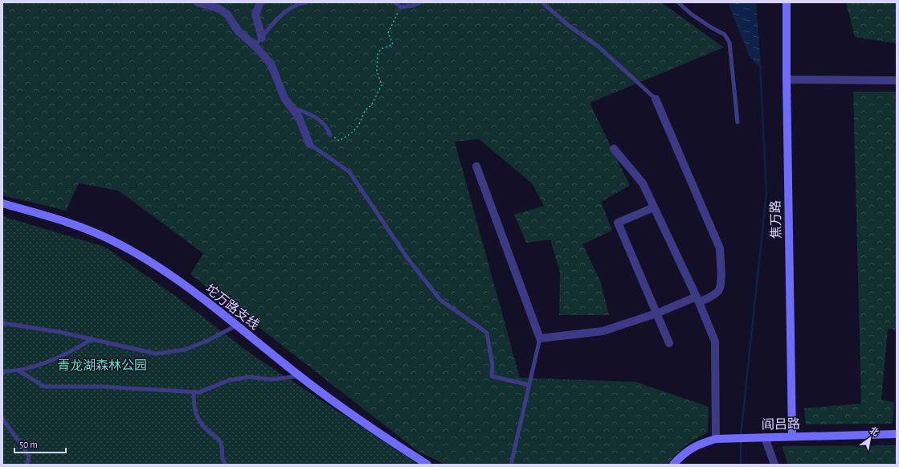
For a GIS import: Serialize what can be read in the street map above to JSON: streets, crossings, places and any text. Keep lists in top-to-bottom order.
{
  "streets": {
    "main road": ["焦万路", "坨万路支线", "阎吕路"]
  },
  "crossings": [
    ["焦万路", "阎吕路"]
  ],
  "parks": ["青龙湖森林公园"],
  "scale_bar": "50 m",
  "north": "top right"
}
